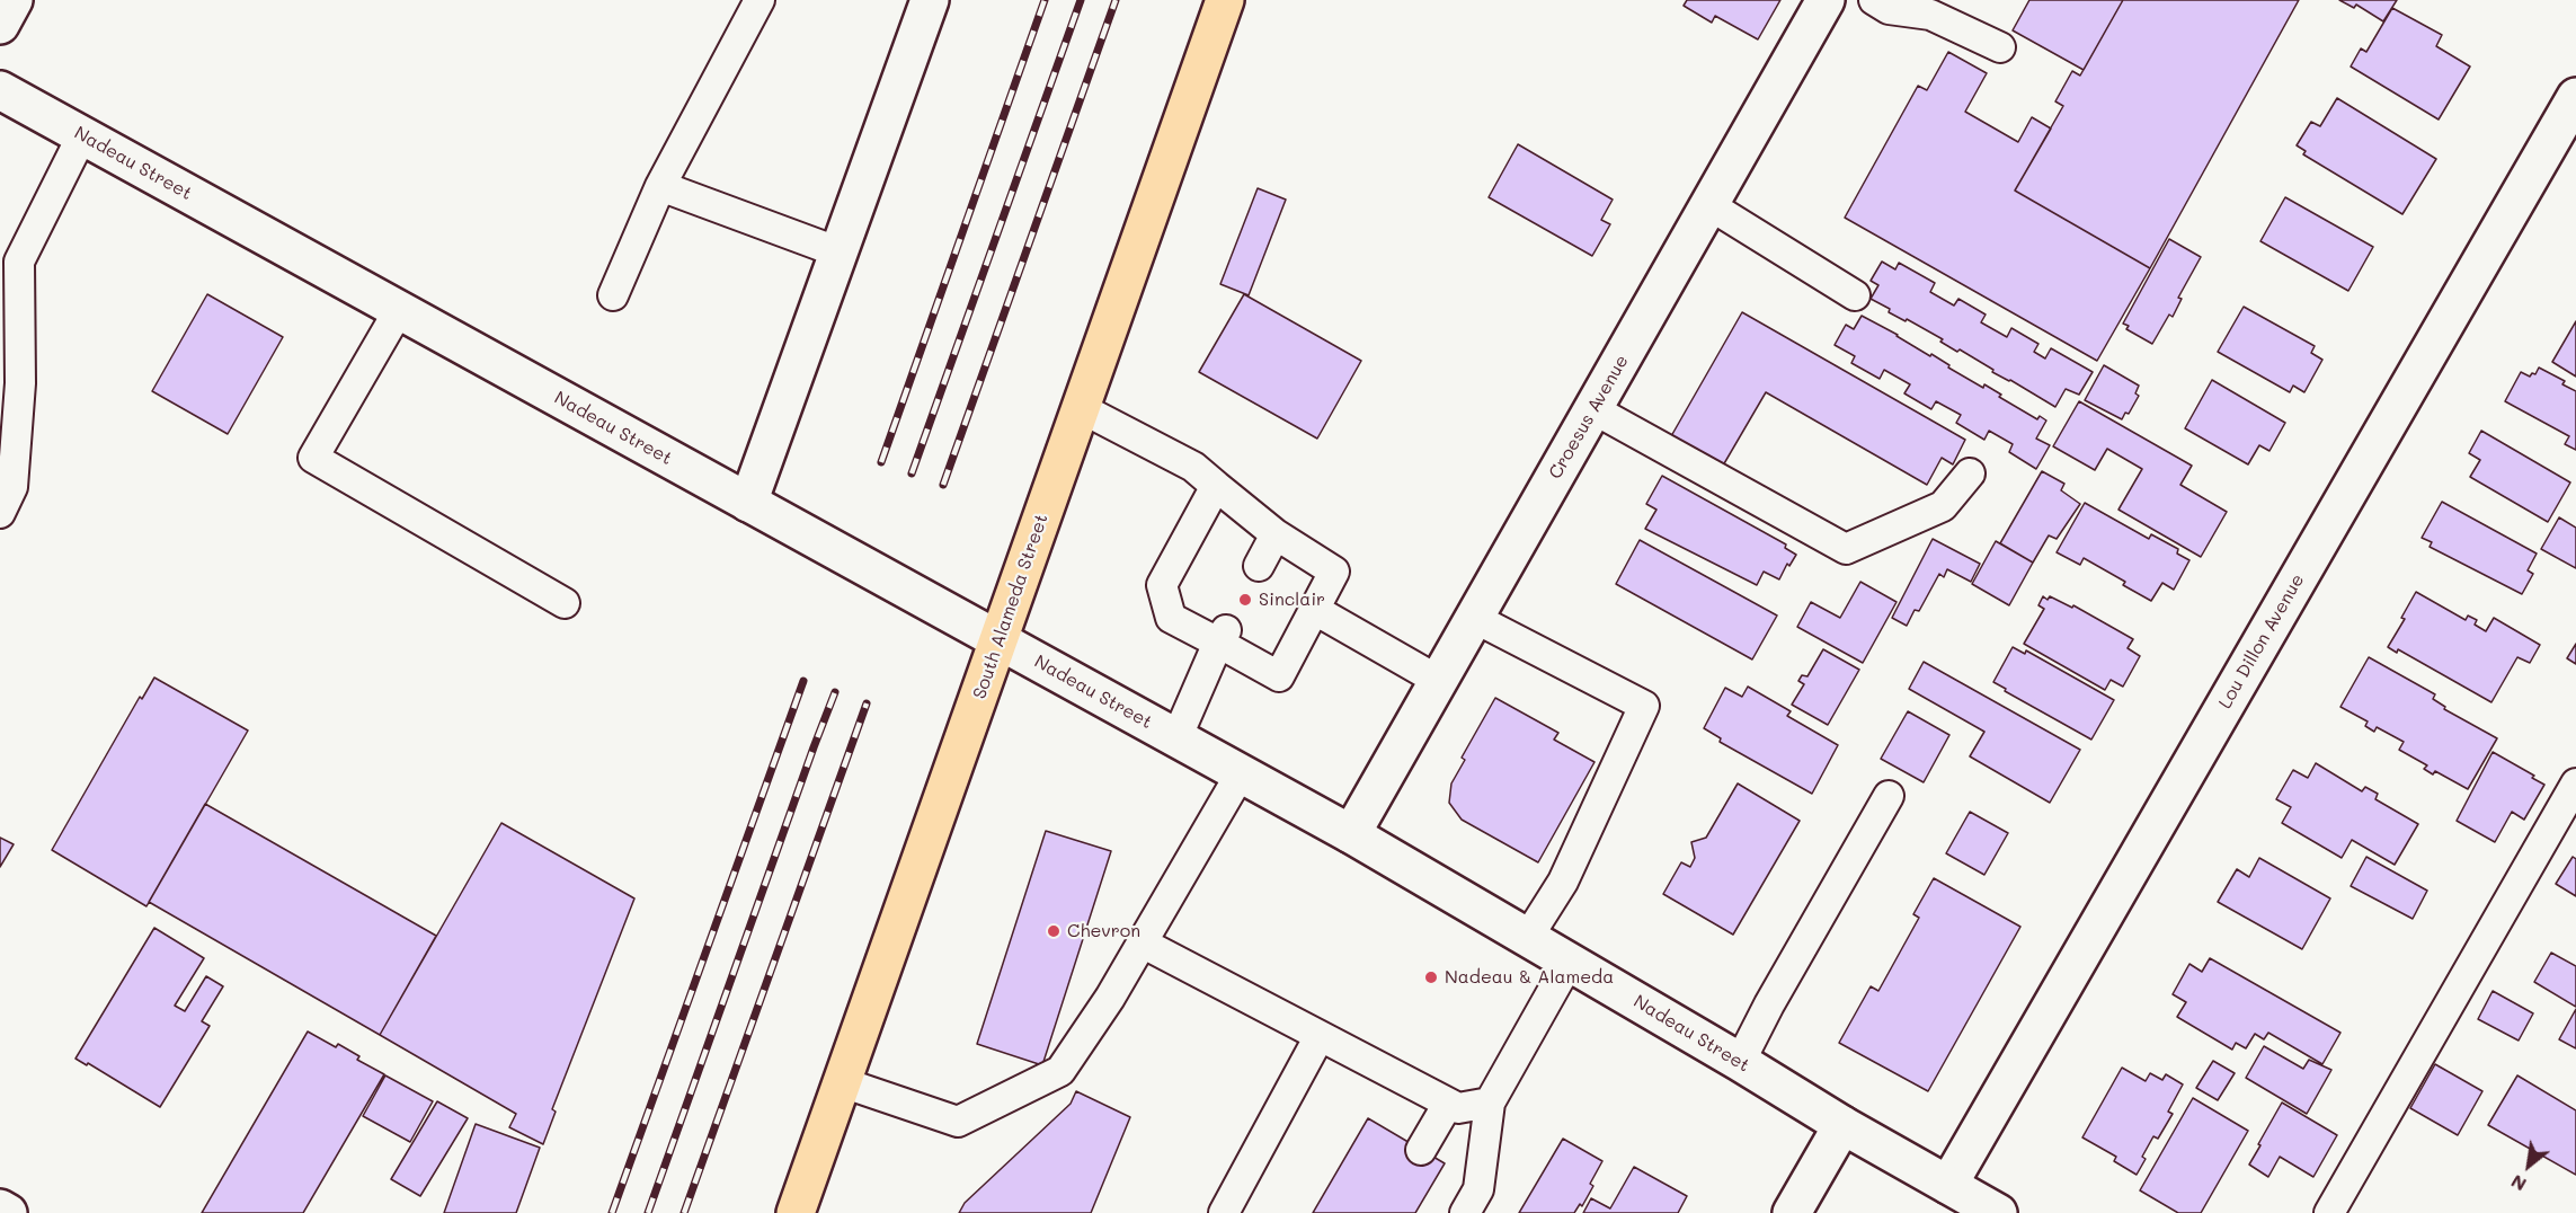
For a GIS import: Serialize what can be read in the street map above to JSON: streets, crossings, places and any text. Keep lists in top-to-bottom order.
{
  "streets": {
    "main road": ["South Alameda Street"],
    "street": ["Nadeau Street", "Croesus Avenue", "Lou Dillon Avenue"]
  },
  "crossings": [
    ["Nadeau Street", "Croesus Avenue"],
    ["Nadeau Street", "South Alameda Street"],
    ["Nadeau Street", "Lou Dillon Avenue"]
  ],
  "places": ["Sinclair", "Chevron", "Nadeau & Alameda"],
  "north": "bottom left"
}
